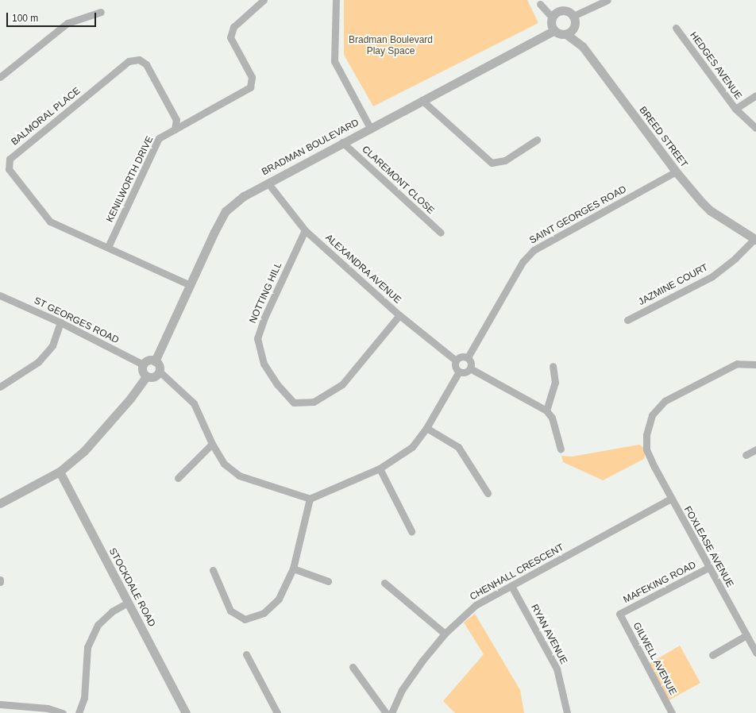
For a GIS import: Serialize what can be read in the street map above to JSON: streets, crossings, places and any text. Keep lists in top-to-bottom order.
{
  "streets": {
    "street": [
      "HEDGES AVENUE",
      "BALMORAL PLACE",
      "BREED STREET",
      "BRADMAN BOULEVARD",
      "KENILWORTH DRIVE",
      "CLAREMONT CLOSE",
      "SAINT GEORGES ROAD",
      "ALEXANDRA AVENUE",
      "JAZMINE COURT",
      "NOTTING HILL",
      "ST GEORGES ROAD",
      "FOXLEASE AVENUE",
      "CHENHALL CRESCENT",
      "MAFEKING ROAD",
      "STOCKDALE ROAD",
      "RYAN AVENUE",
      "GILWELL AVENUE"
    ]
  },
  "crossings": [
    ["BALMORAL PLACE", "BRADMAN BOULEVARD"],
    ["BALMORAL PLACE", "KENILWORTH DRIVE"],
    ["BREED STREET", "BRADMAN BOULEVARD"],
    ["BREED STREET", "SAINT GEORGES ROAD"],
    ["BREED STREET", "JAZMINE COURT"],
    ["BRADMAN BOULEVARD", "CLAREMONT CLOSE"],
    ["BRADMAN BOULEVARD", "ALEXANDRA AVENUE"],
    ["BRADMAN BOULEVARD", "ST GEORGES ROAD"],
    ["SAINT GEORGES ROAD", "ALEXANDRA AVENUE"],
    ["ALEXANDRA AVENUE", "NOTTING HILL"],
    ["FOXLEASE AVENUE", "CHENHALL CRESCENT"],
    ["FOXLEASE AVENUE", "MAFEKING ROAD"],
    ["CHENHALL CRESCENT", "RYAN AVENUE"],
    ["MAFEKING ROAD", "GILWELL AVENUE"]
  ],
  "parks": ["Bradman Boulevard Play Space"],
  "scale_bar": "100 m"
}
